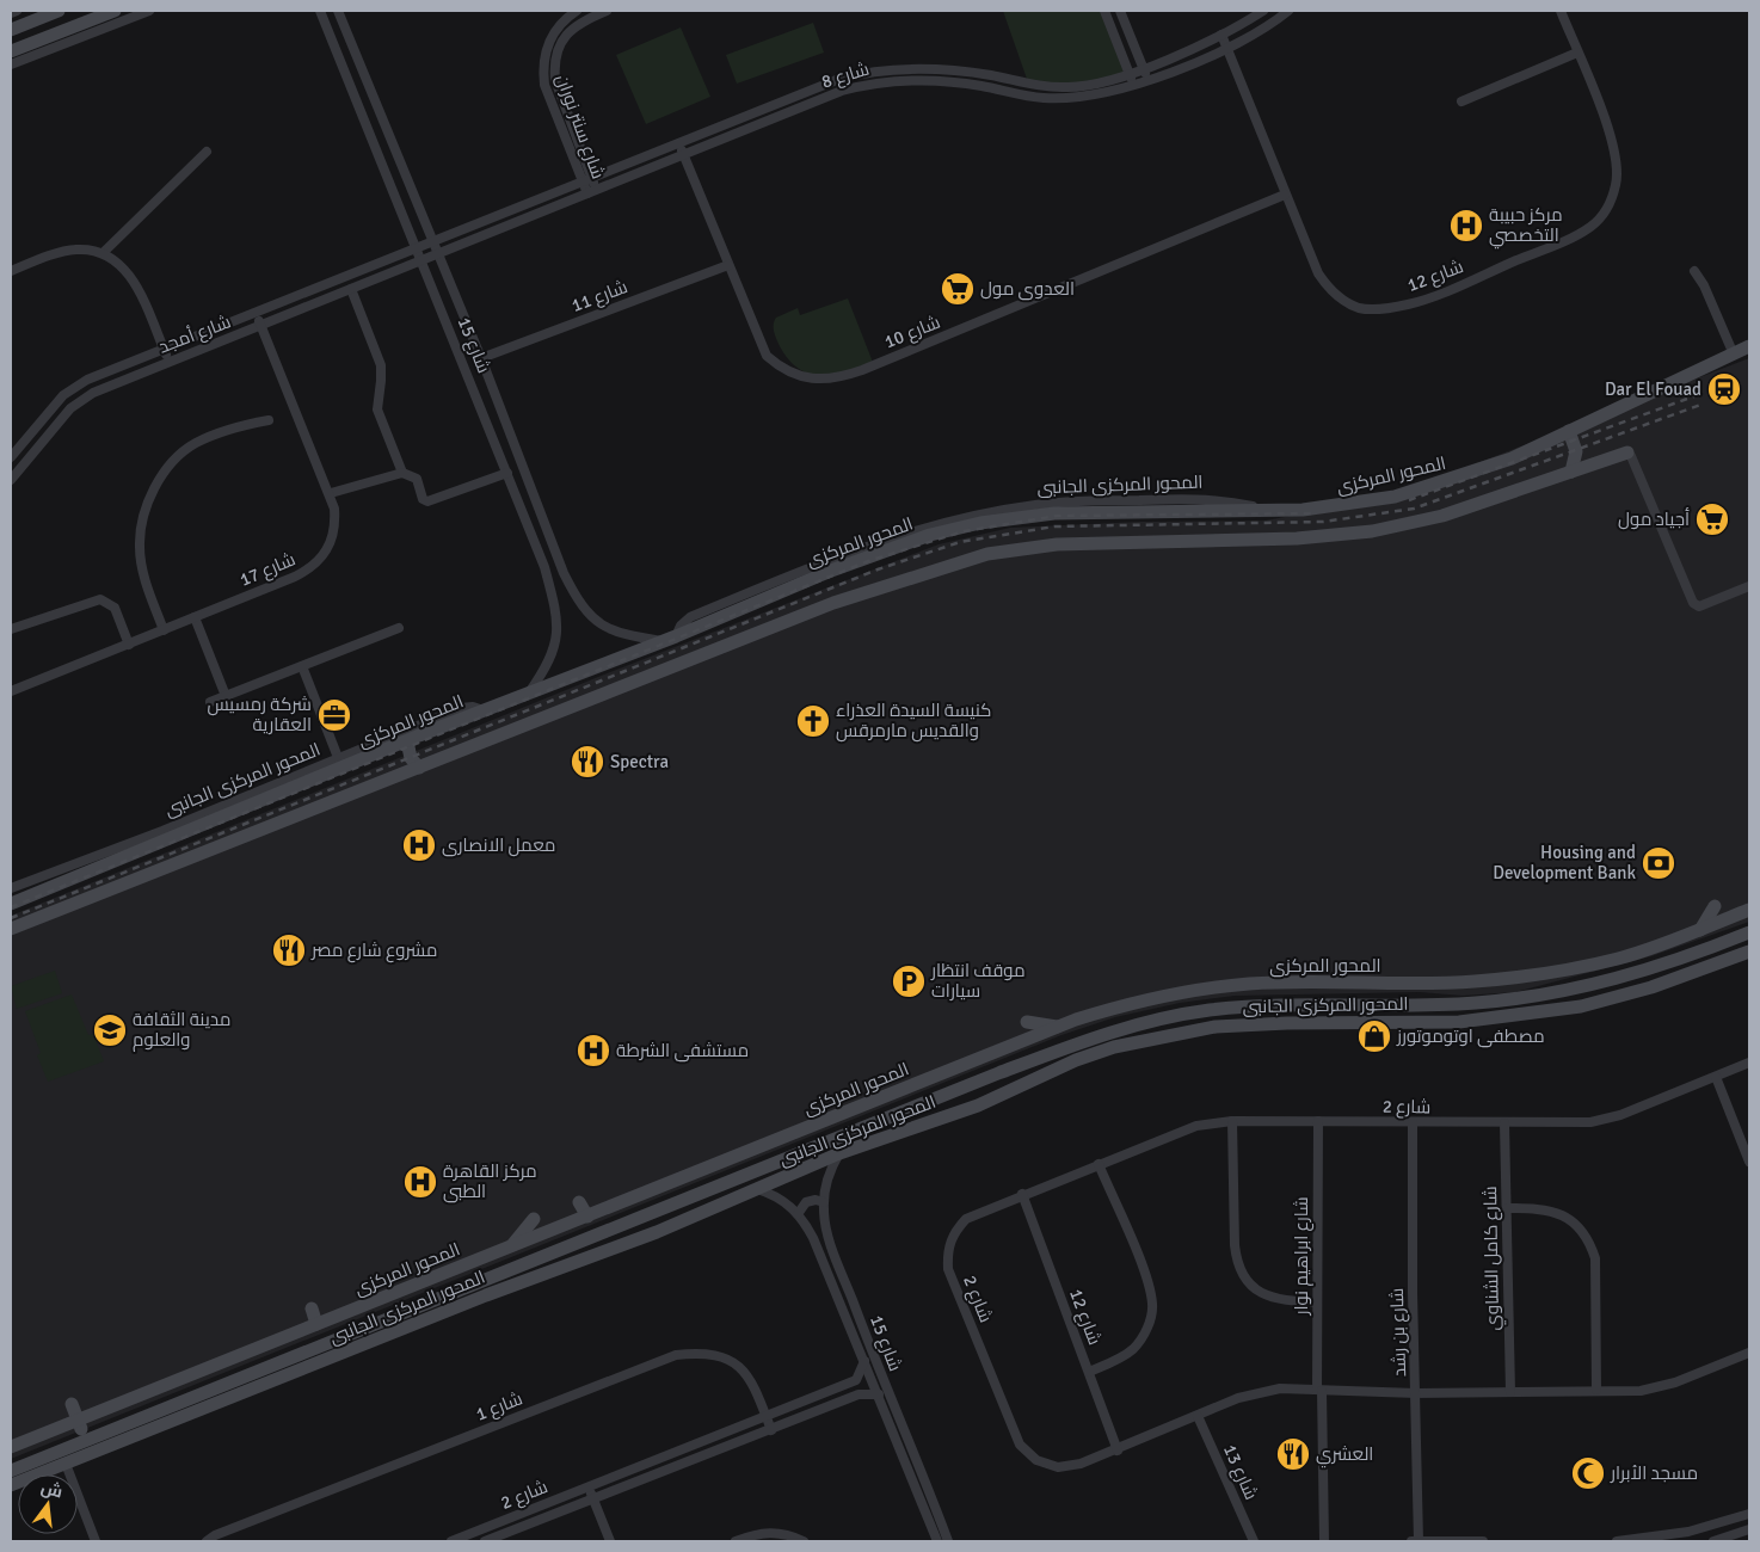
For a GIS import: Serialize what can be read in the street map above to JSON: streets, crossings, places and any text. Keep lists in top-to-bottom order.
{
  "streets": {
    "main road": ["المحور المركزى", "المحور المركزى الجانبى"],
    "street": [
      "شارع 8",
      "شارع سنتر نوران",
      "شارع 12",
      "شارع 11",
      "شارع 10",
      "شارع أمجد",
      "شارع 15",
      "شارع 17",
      "شارع 2",
      "شارع ابراهيم نوار",
      "شارع كامل الشناوي",
      "شارع بن رشد",
      "شارع 1",
      "شارع 13"
    ]
  },
  "crossings": [
    ["شارع 8", "شارع سنتر نوران"],
    ["شارع 8", "شارع 12"],
    ["شارع 8", "شارع 10"],
    ["شارع 8", "شارع أمجد"],
    ["شارع 8", "شارع 15"],
    ["شارع 12", "شارع 10"],
    ["شارع 12", "شارع 2"],
    ["شارع 11", "شارع 10"],
    ["شارع 11", "شارع 15"],
    ["شارع أمجد", "شارع 15"],
    ["شارع أمجد", "شارع 17"],
    ["شارع 15", "المحور المركزى"],
    ["شارع 15", "المحور المركزى الجانبى"],
    ["شارع 15", "شارع 2"],
    ["المحور المركزى", "المحور المركزى الجانبى"],
    ["شارع 2", "شارع ابراهيم نوار"],
    ["شارع 2", "شارع كامل الشناوي"],
    ["شارع 2", "شارع بن رشد"],
    ["شارع 2", "شارع 1"],
    ["شارع 2", "شارع 13"]
  ],
  "places": {
    "hospital": [
      "مركز حبيبة التخصصي",
      "معمل الانصارى",
      "مستشفى الشرطة",
      "مركز القاهرة الطبى"
    ],
    "supermarket": ["العدوى مول", "أجياد مول"],
    "station": ["Dar El Fouad"],
    "office": ["شركة رمسيس العقارية"],
    "church": ["كنيسة السيدة العذراء والقديس مارمرقس"],
    "restaurant": ["Spectra", "مشروع شارع مصر", "العشري"],
    "bank": ["Housing and Development Bank"],
    "parking": ["موقف انتظار سيارات"],
    "school or university": ["مدينة الثقافة والعلوم"],
    "shop": ["مصطفى اوتوموتورز"],
    "mosque": ["مسجد الأبرار"]
  },
  "north": "top"
}
